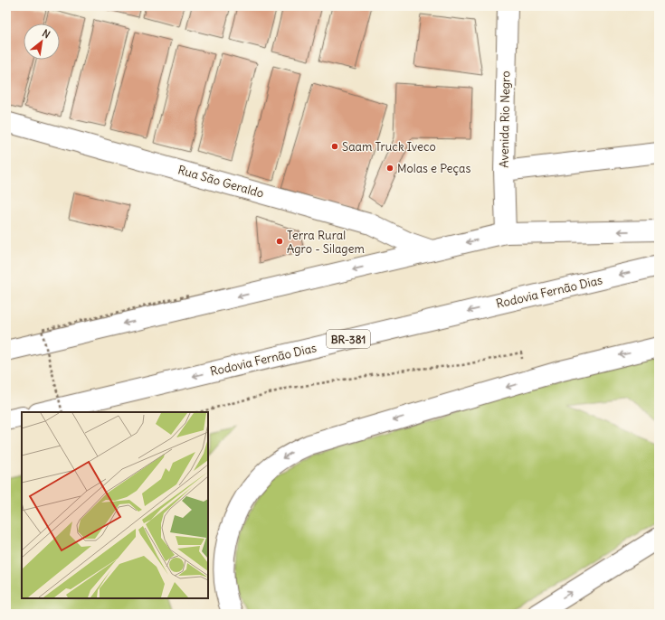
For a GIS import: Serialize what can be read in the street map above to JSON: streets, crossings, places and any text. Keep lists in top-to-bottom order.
{
  "streets": {
    "main road": [
      "Avenida Rio Negro",
      "Rua São Geraldo",
      "Rodovia Fernão Dias",
      "BR-381"
    ]
  },
  "places": ["Saam Truck Iveco", "Molas e Peças", "Terra Rural Agro - Silagem"],
  "north": "top right"
}
